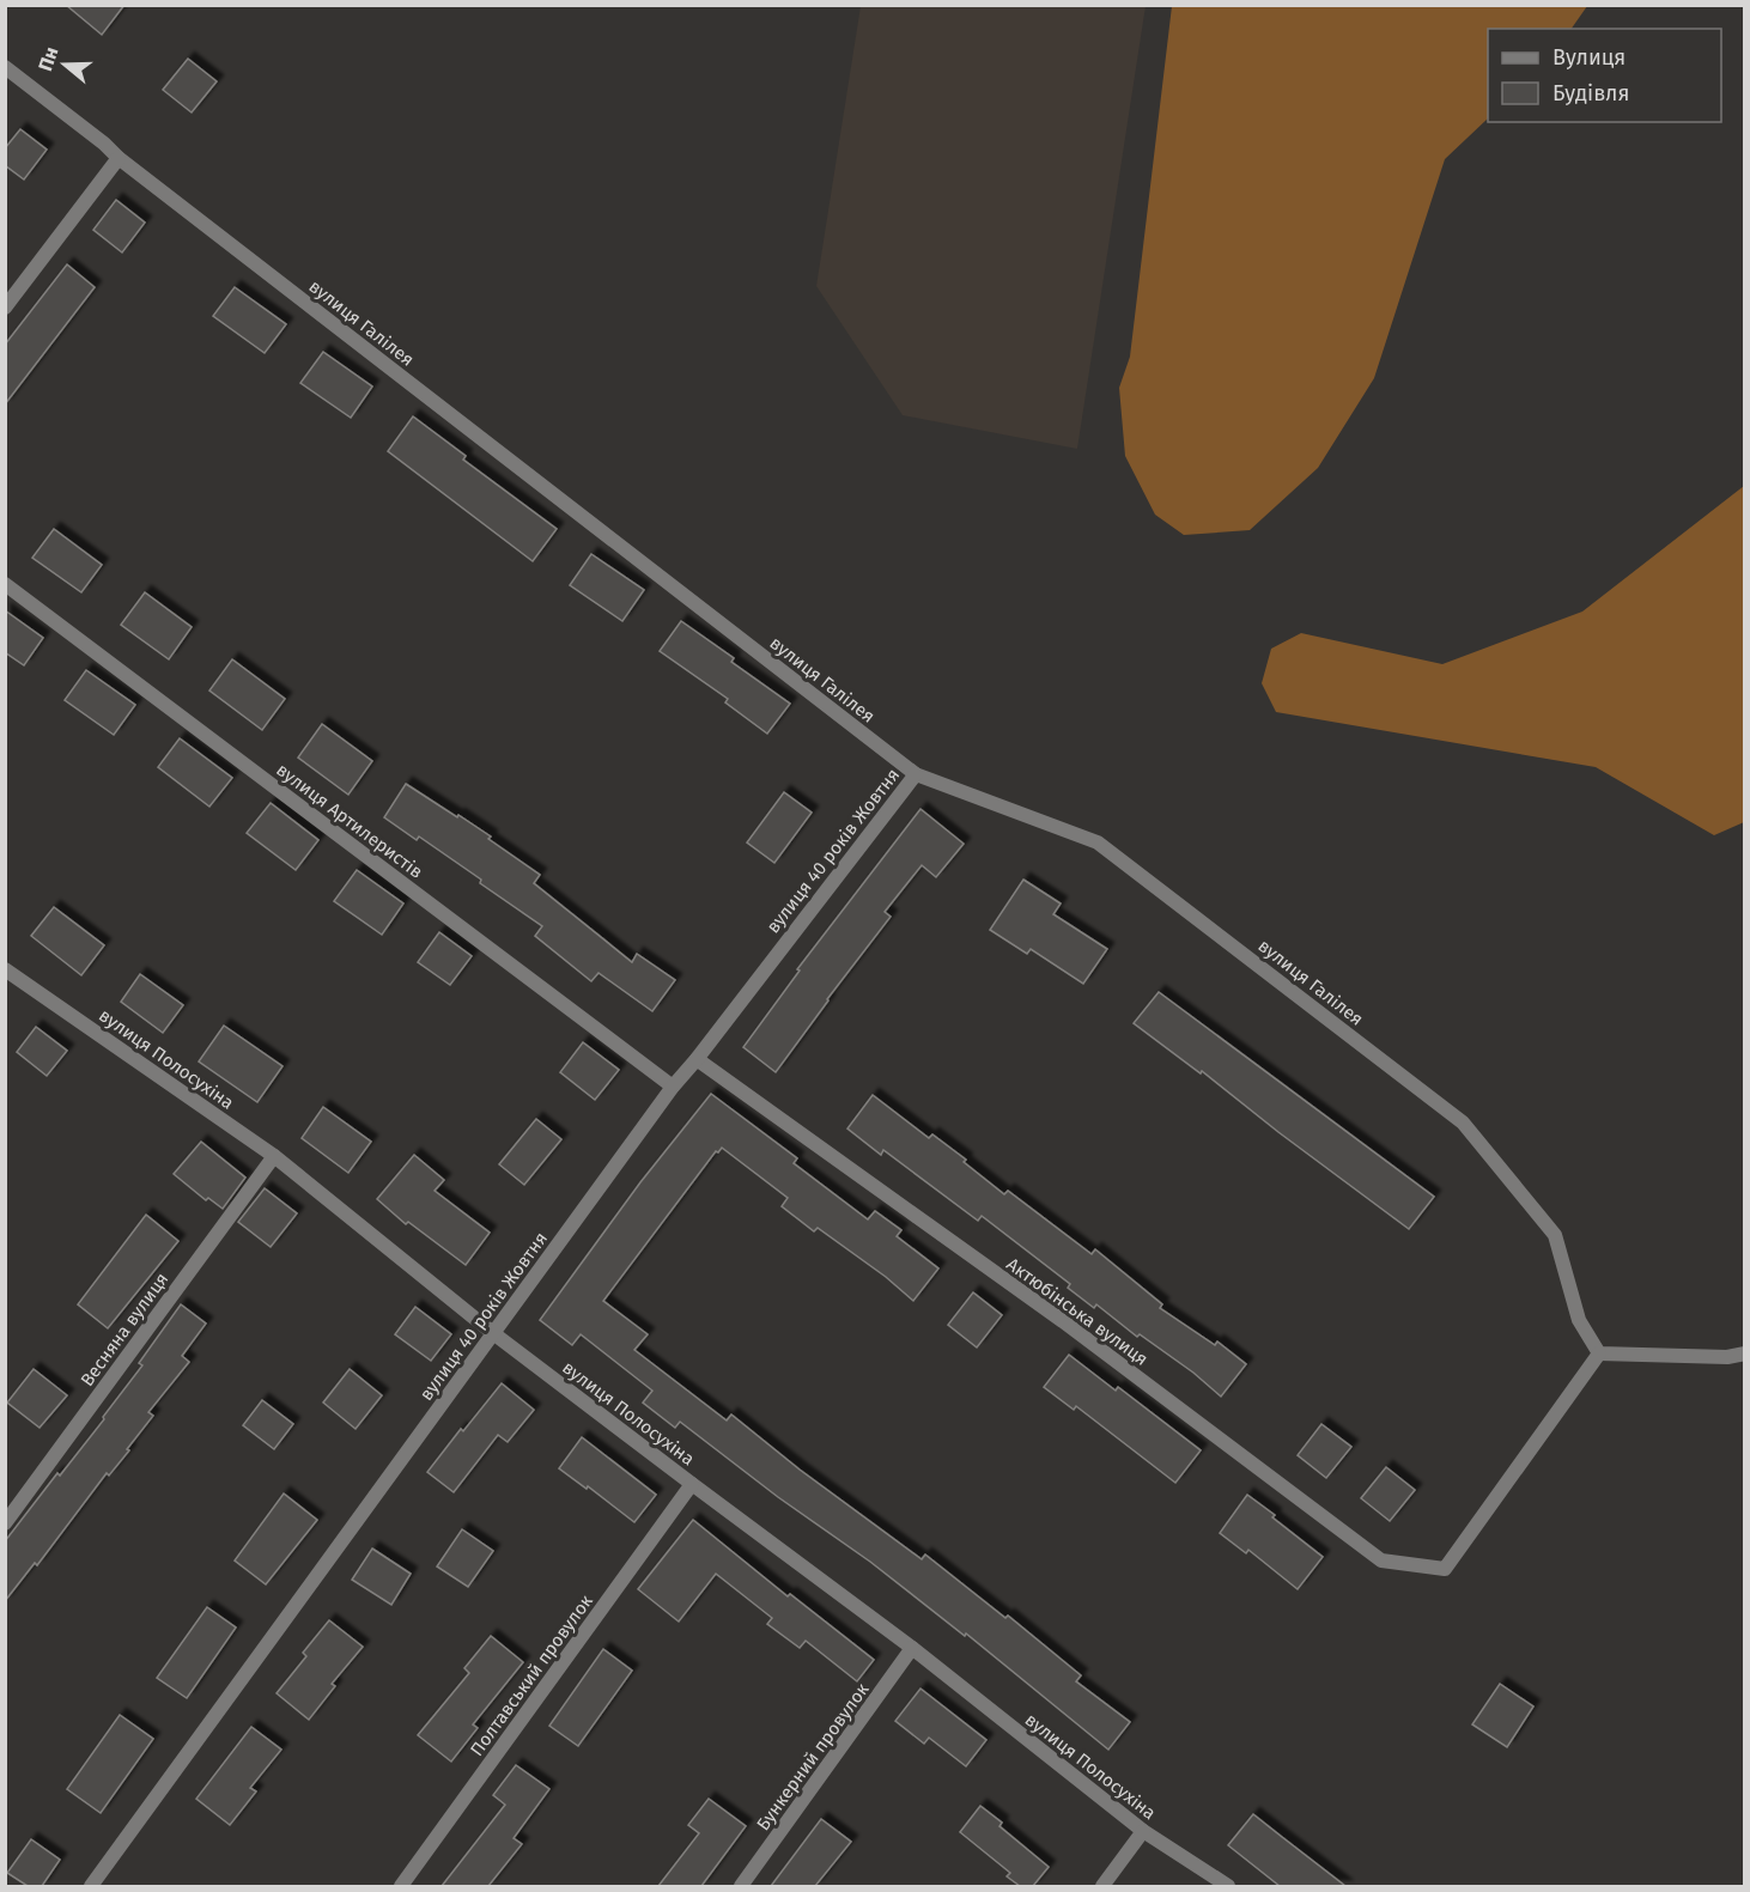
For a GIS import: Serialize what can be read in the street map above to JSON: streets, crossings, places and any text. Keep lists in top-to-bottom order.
{
  "streets": {
    "street": [
      "вулиця Галілея",
      "вулиця Артилеристів",
      "вулиця 40 років Жовтня",
      "вулиця Полосухіна",
      "Актюбінська вулиця",
      "Весняна вулиця",
      "Полтавський провулок",
      "Бункерний провулок"
    ]
  },
  "crossings": [
    ["вулиця Галілея", "вулиця 40 років Жовтня"],
    ["вулиця Галілея", "Актюбінська вулиця"],
    ["вулиця Артилеристів", "вулиця 40 років Жовтня"],
    ["вулиця 40 років Жовтня", "вулиця Полосухіна"],
    ["вулиця 40 років Жовтня", "Актюбінська вулиця"],
    ["вулиця Полосухіна", "Весняна вулиця"],
    ["вулиця Полосухіна", "Полтавський провулок"],
    ["вулиця Полосухіна", "Бункерний провулок"]
  ],
  "legend": ["Вулиця", "Будівля"],
  "north": "left"
}
